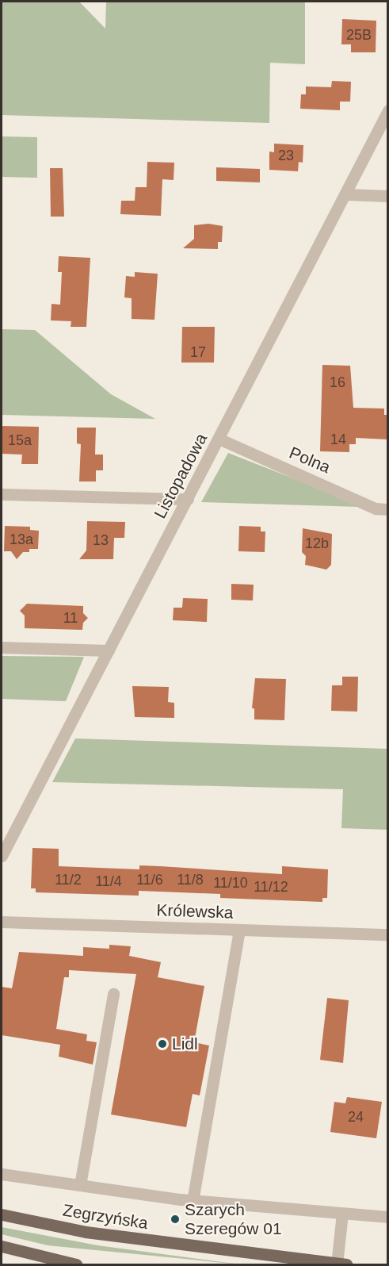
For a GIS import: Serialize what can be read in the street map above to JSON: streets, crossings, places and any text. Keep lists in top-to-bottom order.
{
  "streets": {
    "main road": ["Zegrzyńska"],
    "street": ["Polna", "Listopadowa", "Królewska"]
  },
  "crossings": [
    ["Polna", "Listopadowa"]
  ],
  "places": ["Lidl", "Szarych Szeregów 01"],
  "house_numbers": [
    "25B",
    "23",
    "17",
    "16",
    "14",
    "15a",
    "13a",
    "13",
    "12b",
    "11",
    "11/2",
    "11/6",
    "11/8",
    "11/4",
    "11/10",
    "11/12",
    "24"
  ]
}
